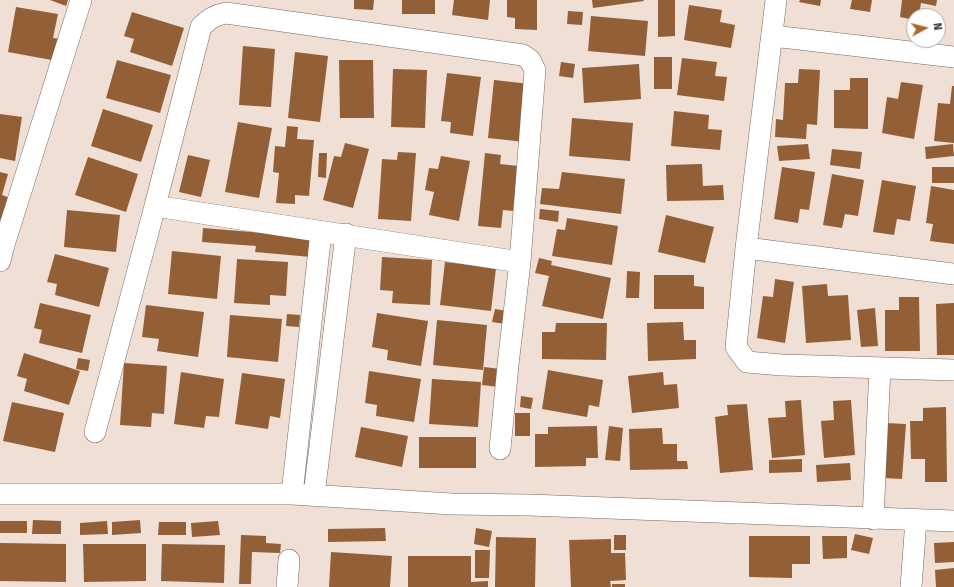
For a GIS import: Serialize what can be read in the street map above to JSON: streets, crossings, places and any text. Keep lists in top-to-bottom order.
{
  "north": "right"
}
